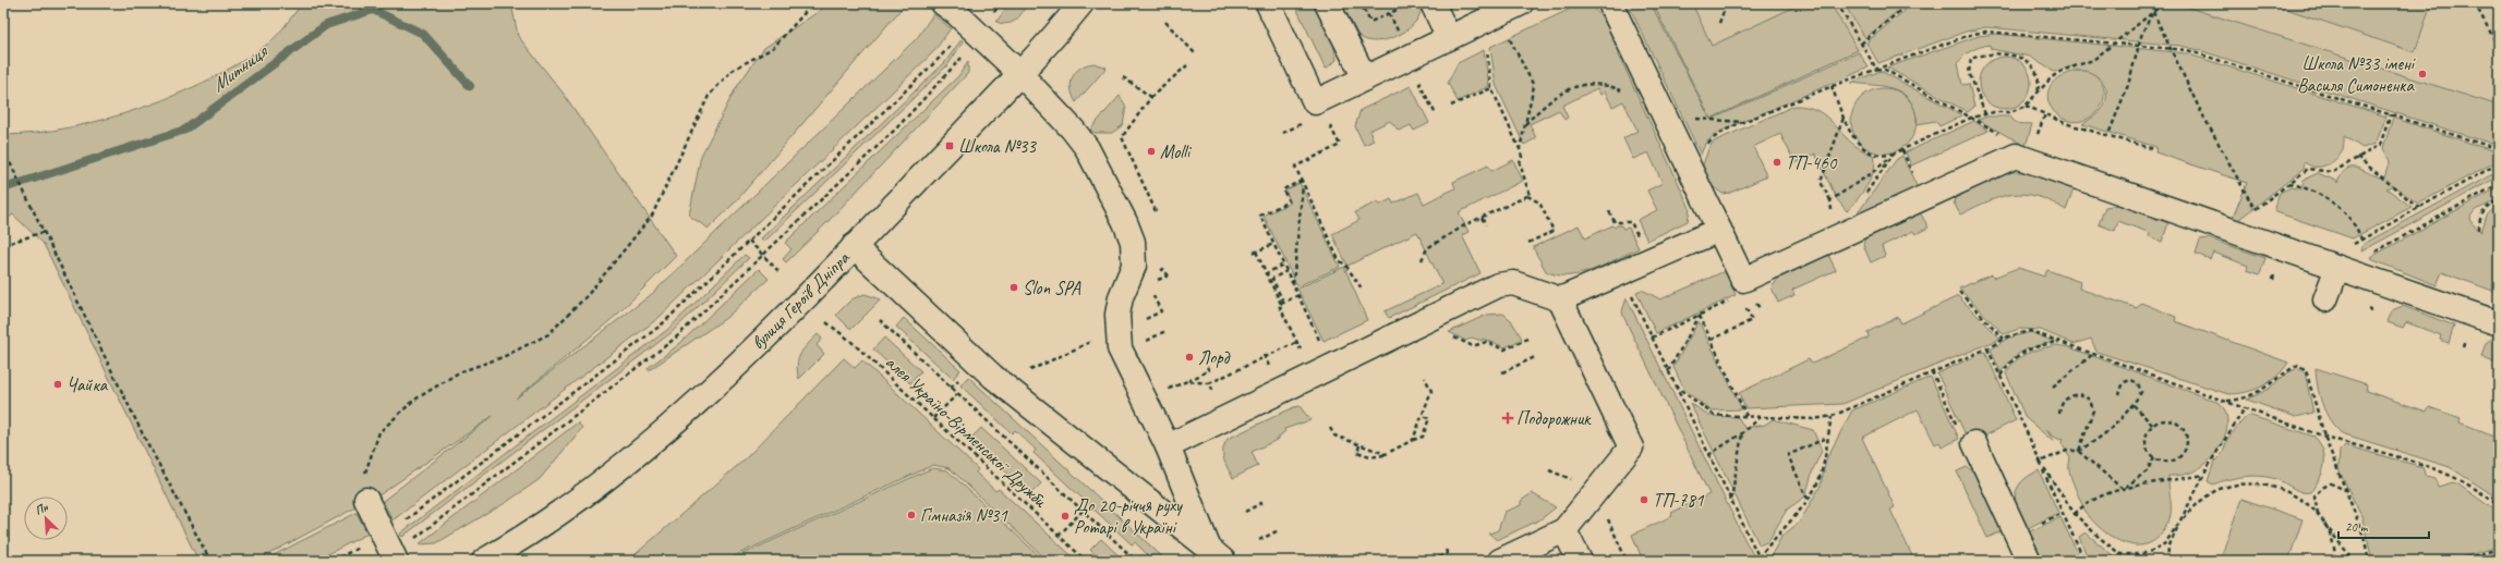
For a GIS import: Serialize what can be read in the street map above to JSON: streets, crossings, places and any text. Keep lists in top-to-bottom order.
{
  "streets": {
    "main road": ["вулиця Героїв Дніпра"],
    "path": ["алея Україно-Вірменської Дружби"]
  },
  "water": ["Митниця"],
  "places": {
    "other": [
      "Школа №33 імені Василя Симоненка",
      "Molli",
      "ТП-460",
      "Slon SPA",
      "Лорд",
      "Чайка",
      "ТП-781",
      "Гімназія №31",
      "До 20-річчя руху Ротарі в Україні"
    ],
    "transit": ["Школа №33"],
    "health": ["Подорожник"]
  },
  "scale_bar": "20 m",
  "north": "top left"
}
